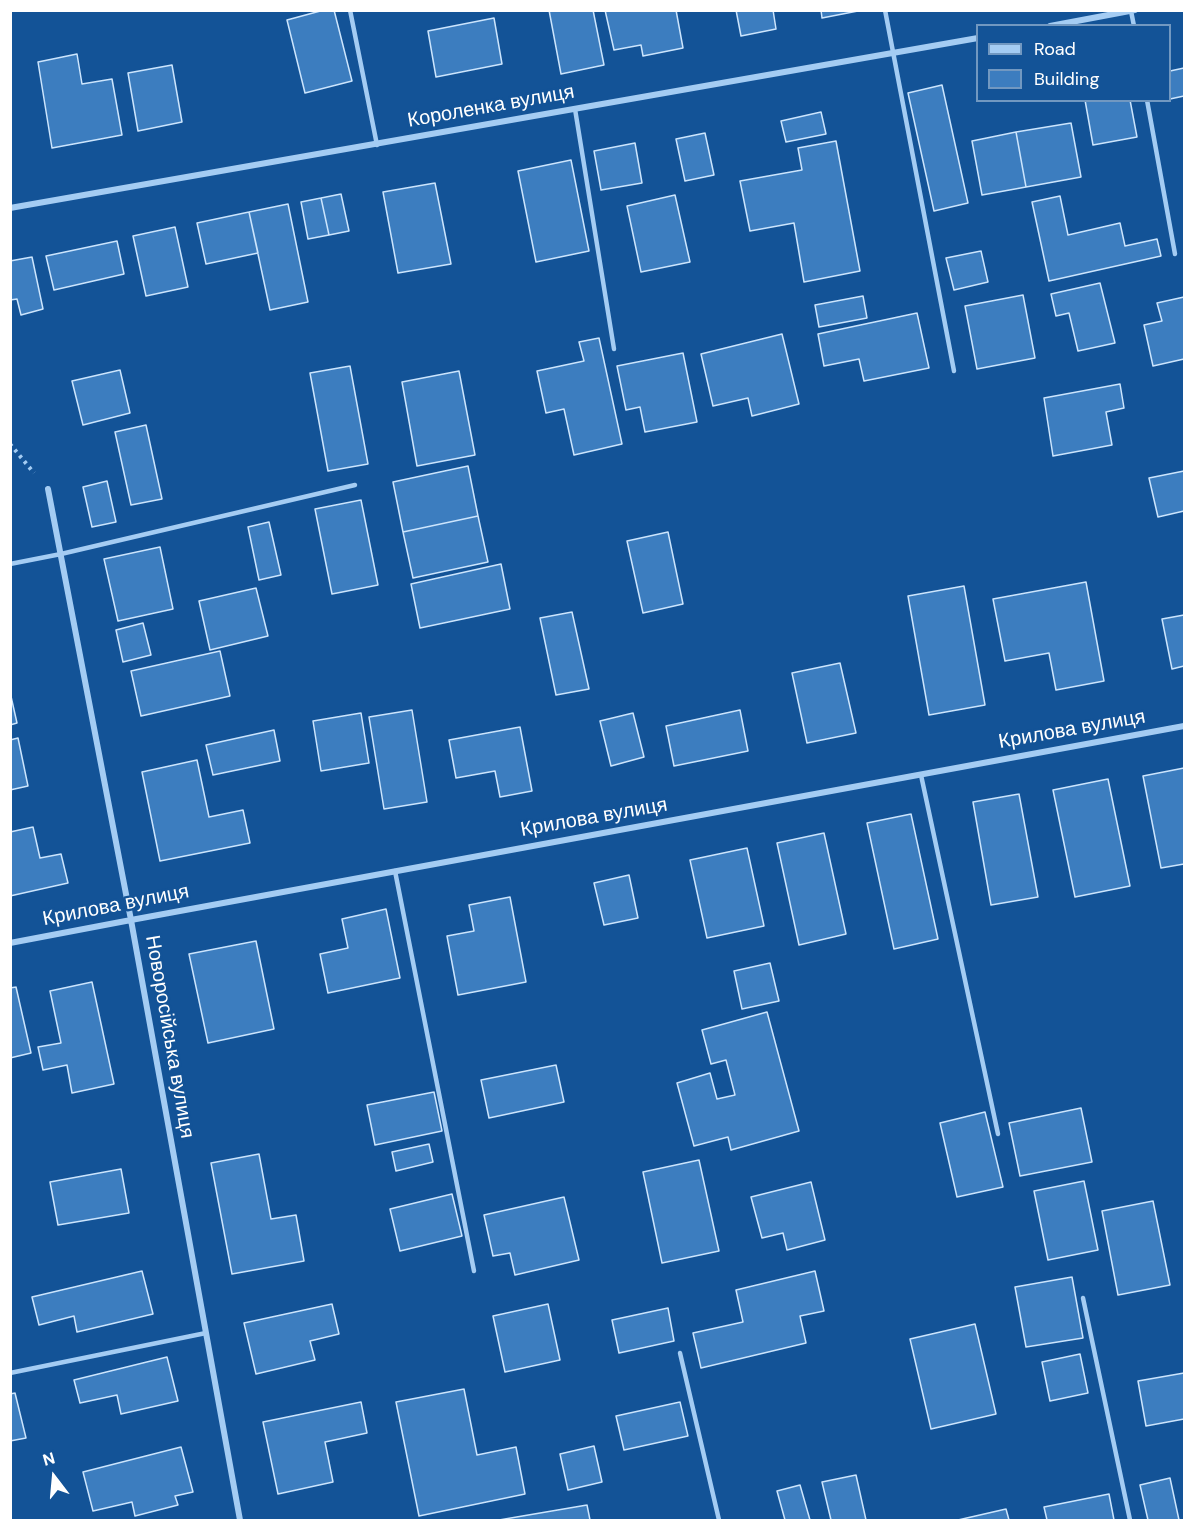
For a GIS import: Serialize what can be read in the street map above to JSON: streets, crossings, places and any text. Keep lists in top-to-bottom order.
{
  "streets": {
    "street": ["Короленка вулиця", "Крилова вулиця", "Новоросійська вулиця"]
  },
  "crossings": [
    ["Крилова вулиця", "Новоросійська вулиця"]
  ],
  "legend": ["Road", "Building"],
  "north": "top"
}
